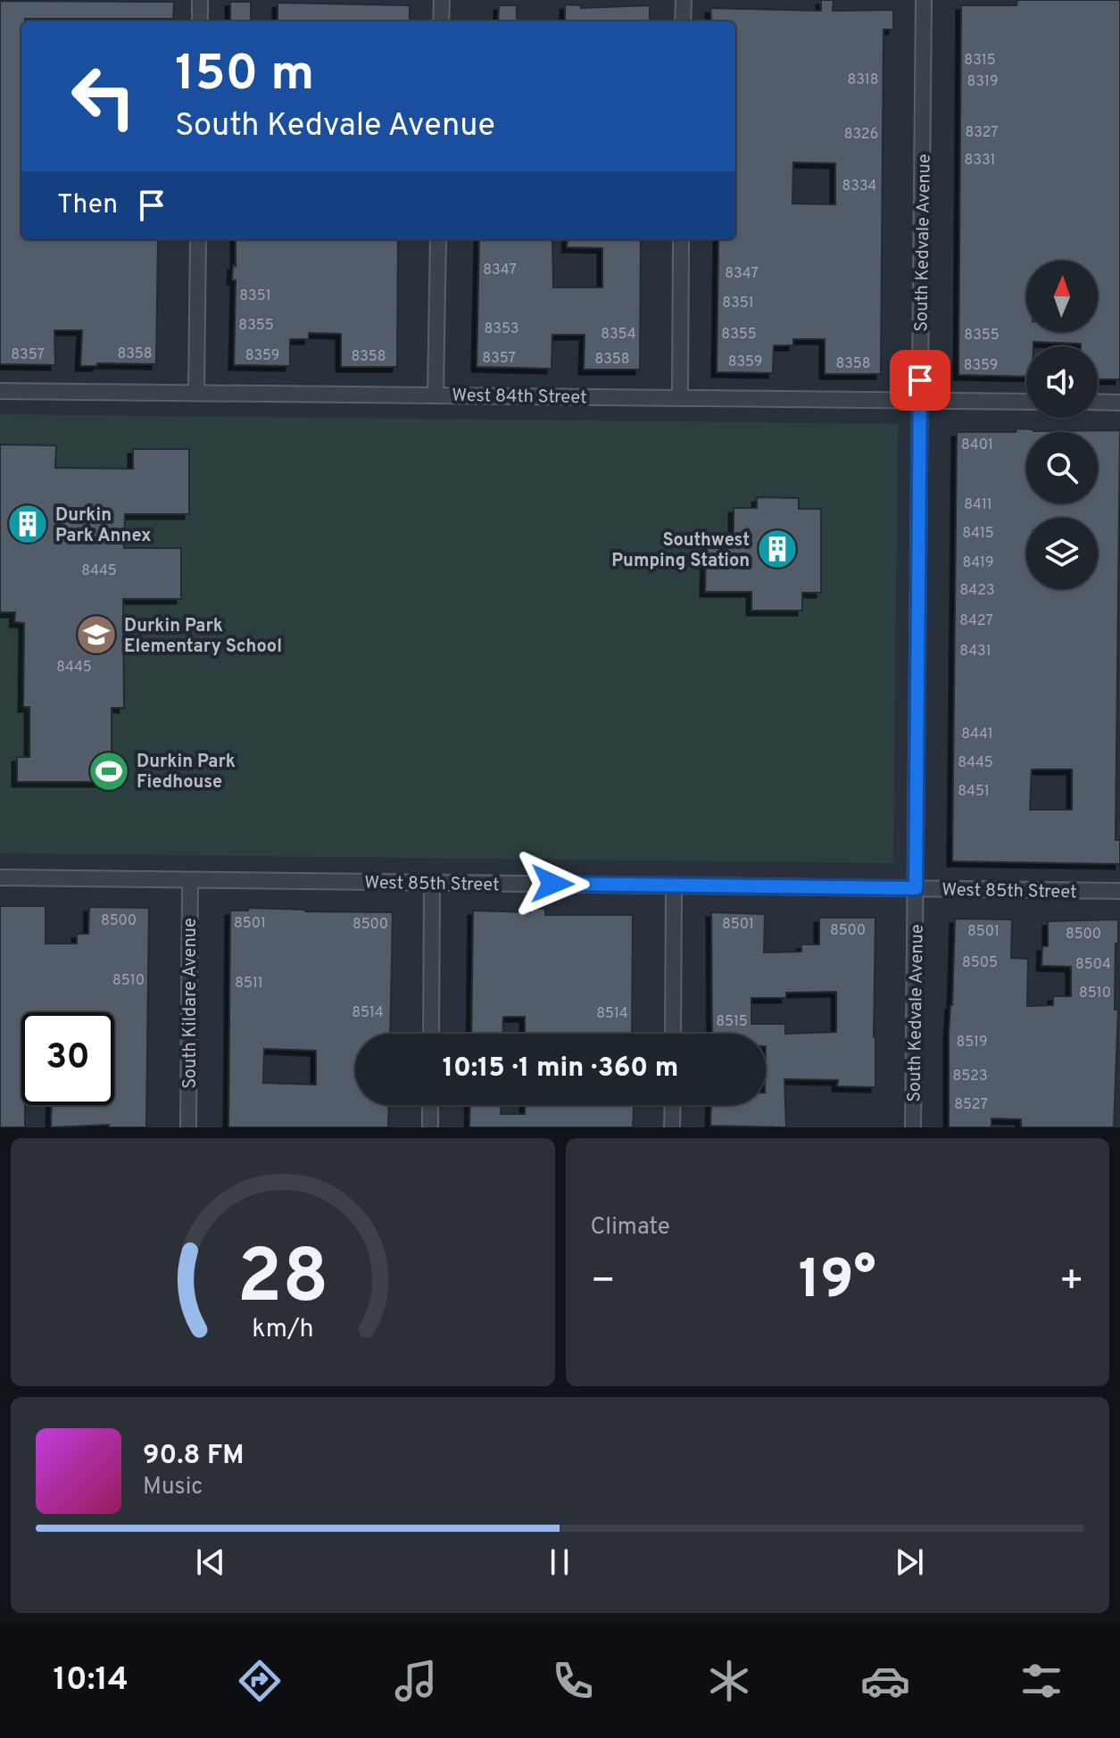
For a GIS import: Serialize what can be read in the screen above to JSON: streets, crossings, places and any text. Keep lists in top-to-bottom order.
{
  "streets": {
    "street": [
      "South Kedvale Avenue",
      "West 84th Street",
      "West 85th Street",
      "South Kildare Avenue"
    ]
  },
  "crossings": [
    ["South Kedvale Avenue", "West 84th Street"],
    ["South Kedvale Avenue", "West 85th Street"],
    ["West 85th Street", "South Kildare Avenue"]
  ],
  "places": {
    "building": ["Durkin Park Annex", "Southwest Pumping Station"],
    "school or university": ["Durkin Park Elementary School"],
    "sports": ["Durkin Park Fiedhouse"]
  },
  "house_numbers": [
    "8315",
    "8318",
    "8319",
    "8327",
    "8326",
    "8331",
    "8334",
    "8347",
    "8347",
    "8351",
    "8351",
    "8355",
    "8353",
    "8354",
    "8355",
    "8355",
    "8358",
    "8357",
    "8359",
    "8358",
    "8357",
    "8358",
    "8359",
    "8358",
    "8359",
    "8401",
    "8411",
    "8415",
    "8419",
    "8445",
    "8423",
    "8427",
    "8431",
    "8445",
    "8441",
    "8445",
    "8451",
    "8500",
    "8501",
    "8500",
    "8501",
    "8500",
    "8501",
    "8500",
    "8505",
    "8504",
    "8510",
    "8511",
    "8510",
    "8514",
    "8514",
    "8515",
    "8519",
    "8523",
    "8527"
  ],
  "north": "top",
  "page": {
    "turn": ["150 m", "South Kedvale Avenue"],
    "then": "Then",
    "limit": "30",
    "trip": "10:15 · 1 min · 360 m",
    "tile": "Climate",
    "heat": ["−", "19°", "+"],
    "song": ["90.8 FM", "Music"],
    "tabs": "10:14",
    "gauge": ["28", "km/h"]
  }
}
